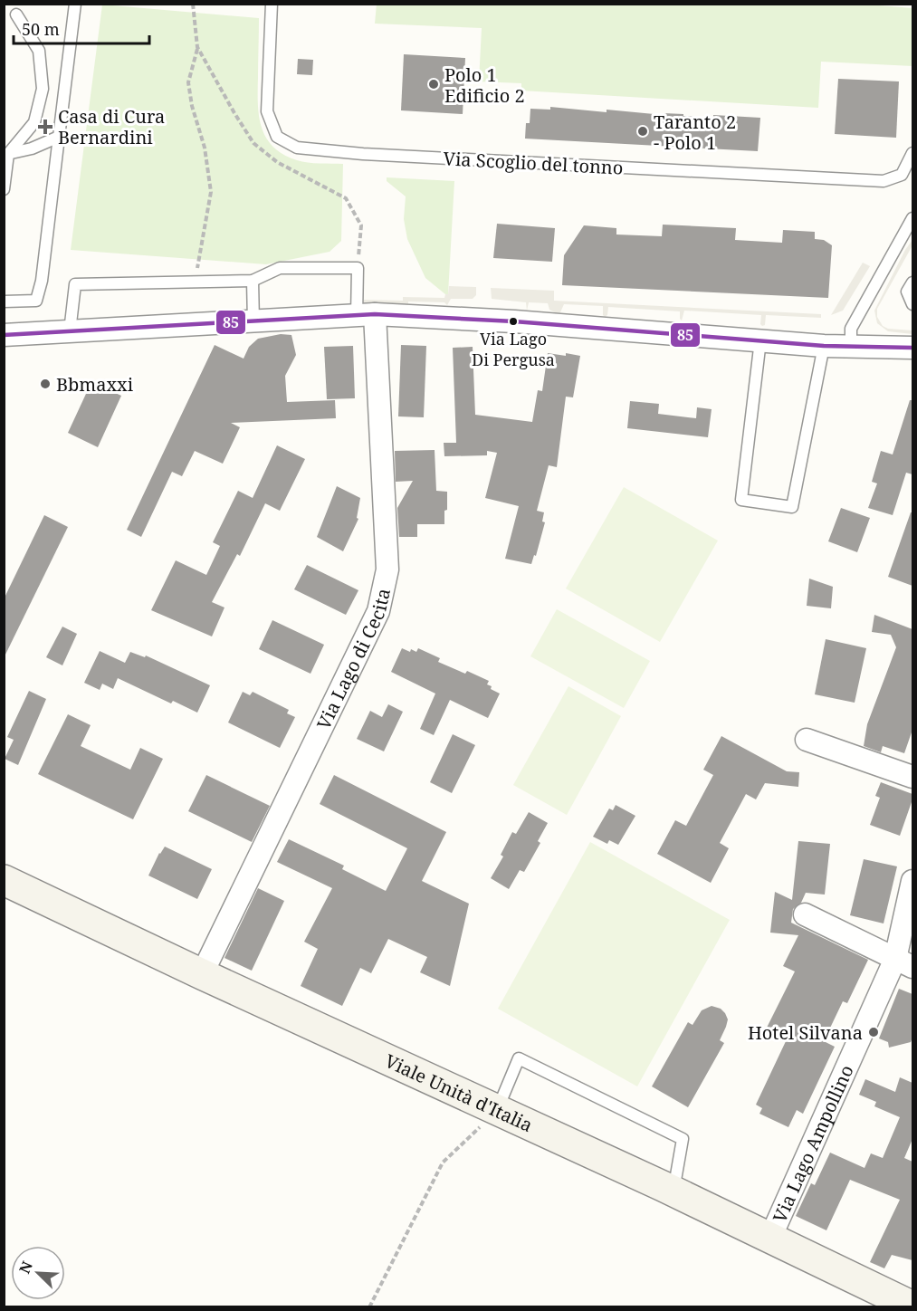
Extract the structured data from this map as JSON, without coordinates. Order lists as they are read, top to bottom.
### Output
{
  "streets": {
    "main road": ["Viale Unità d'Italia"],
    "street": ["Via Lago di Cecita", "Via Lago Ampollino"],
    "lane": ["Via Scoglio del tonno"]
  },
  "crossings": [
    ["Via Lago di Cecita", "Viale Unità d'Italia"],
    ["Viale Unità d'Italia", "Via Lago Ampollino"]
  ],
  "places": {
    "other": [
      "Polo 1 Edificio 2",
      "Taranto 2 - Polo 1",
      "Via Lago Di Pergusa",
      "Bbmaxxi",
      "Hotel Silvana"
    ],
    "health": ["Casa di Cura Bernardini"]
  },
  "lines": ["transit line 85"],
  "scale_bar": "50 m",
  "north": "top left"
}
